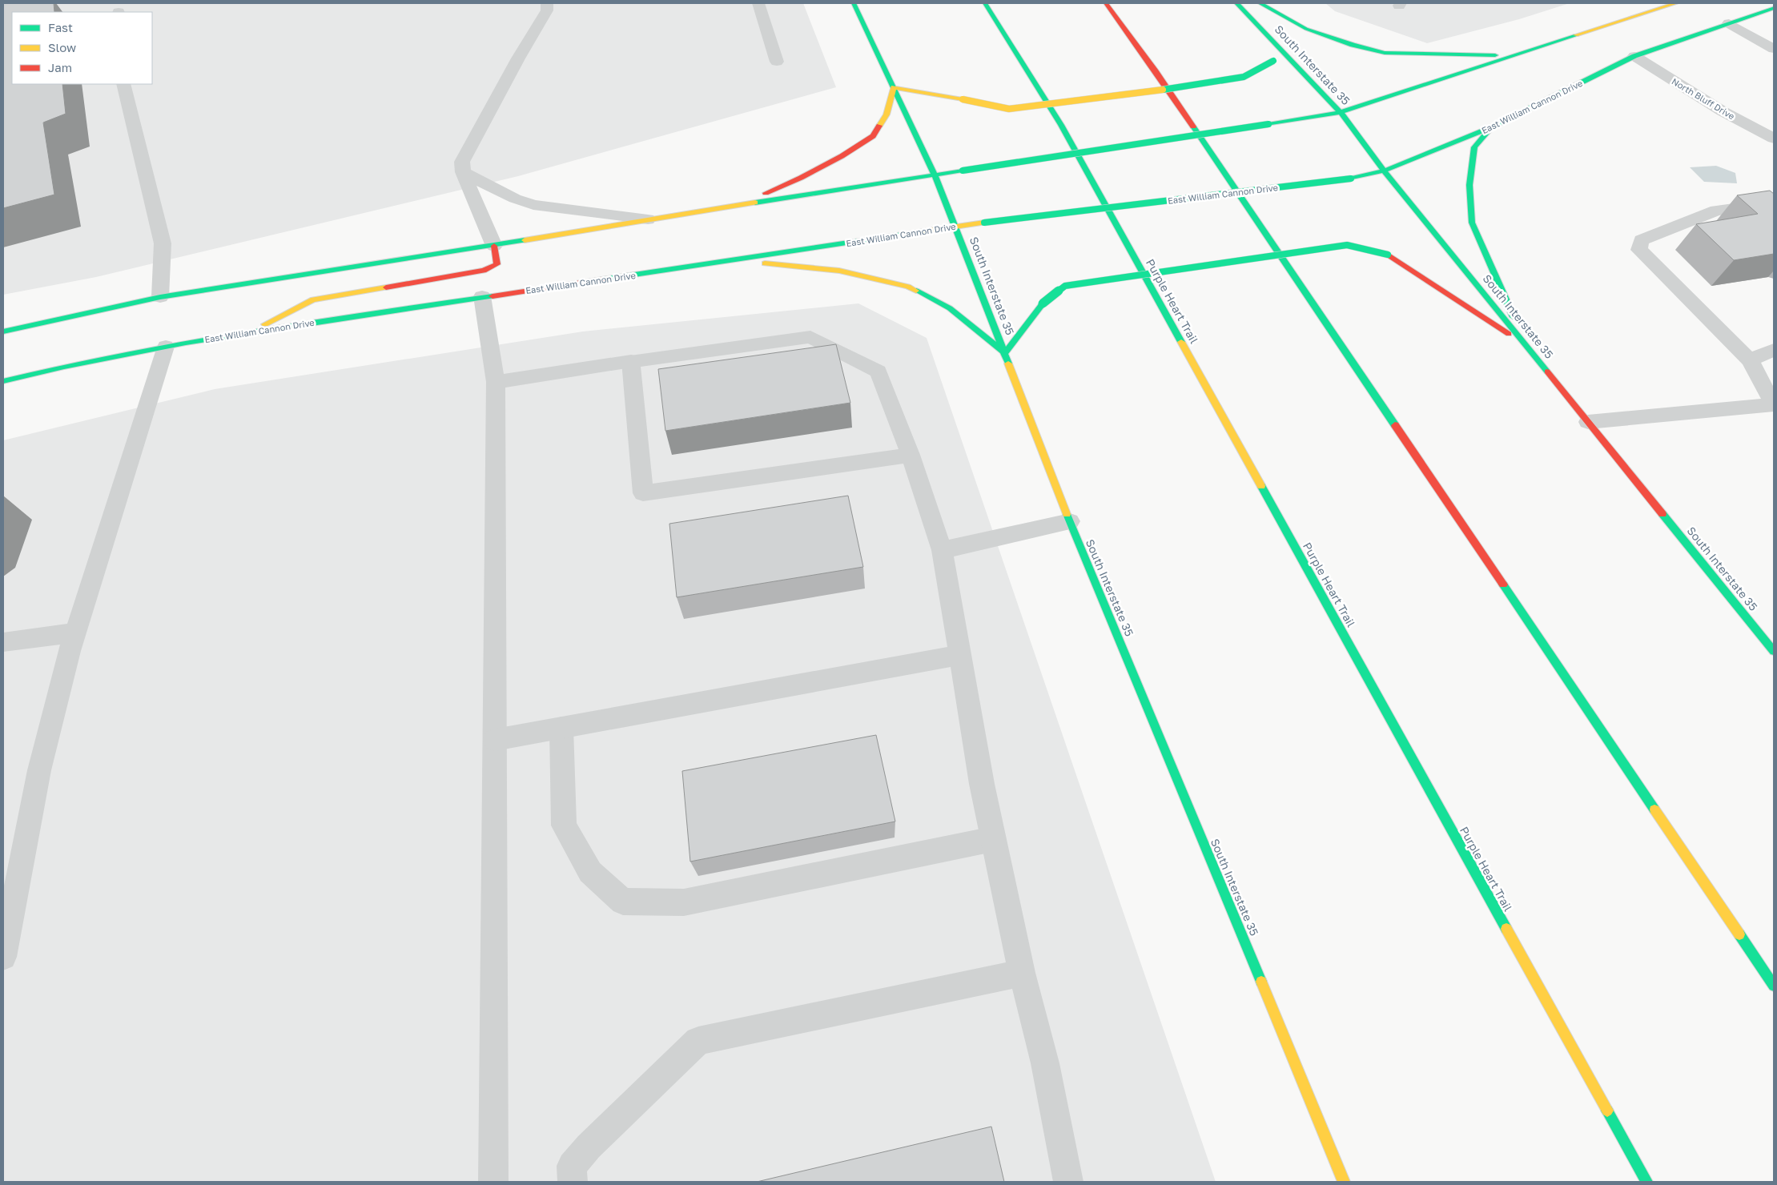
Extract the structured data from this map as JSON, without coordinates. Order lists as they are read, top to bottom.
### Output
{
  "streets": {
    "main road": ["South Interstate 35", "East William Cannon Drive", "Purple Heart Trail"],
    "street": ["North Bluff Drive"]
  },
  "crossings": [
    ["South Interstate 35", "East William Cannon Drive"],
    ["North Bluff Drive", "East William Cannon Drive"]
  ],
  "legend": ["Fast", "Slow", "Jam"]
}
